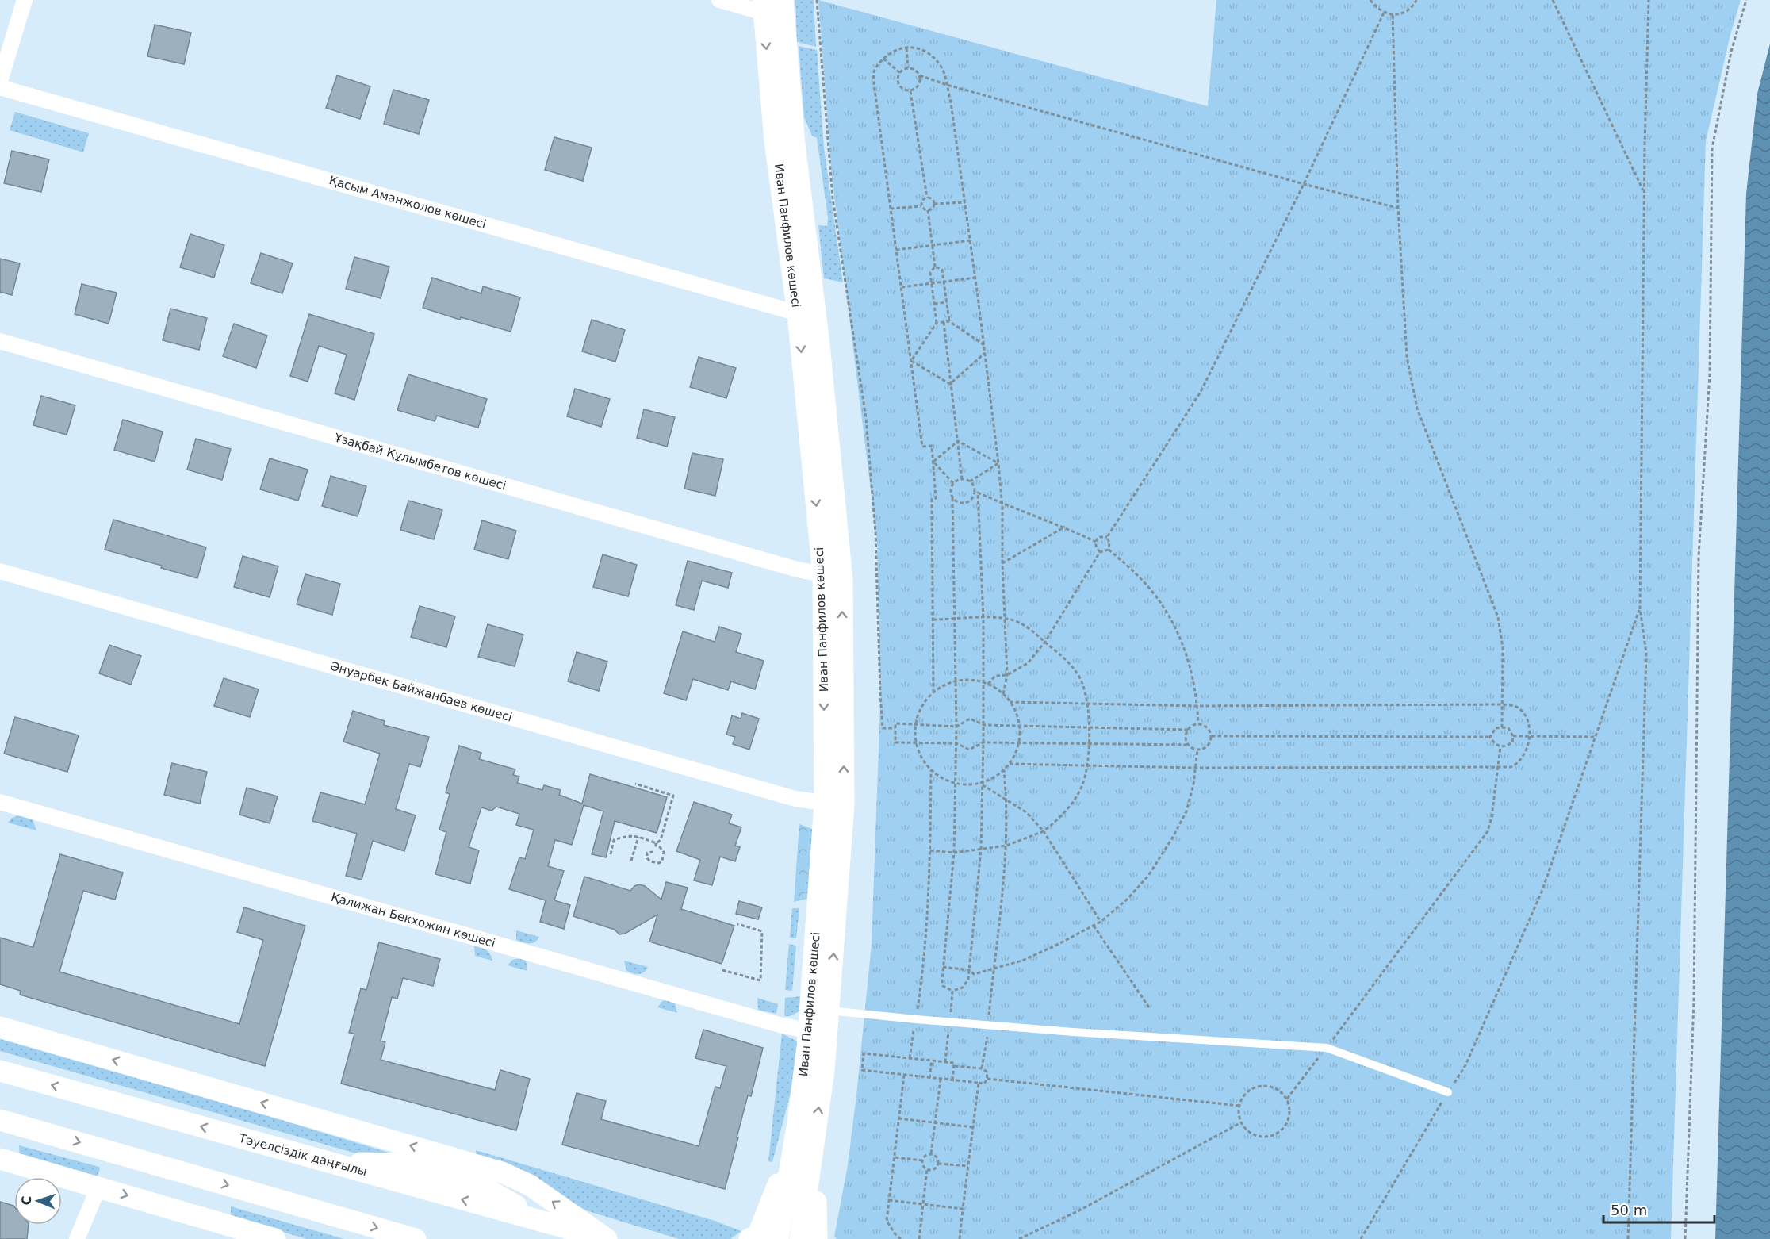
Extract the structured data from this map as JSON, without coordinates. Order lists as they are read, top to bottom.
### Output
{
  "streets": {
    "main road": ["Иван Панфилов көшесі", "Тәуелсіздік даңғылы"],
    "street": [
      "Қасым Аманжолов көшесі",
      "Ұзақбай Құлымбетов көшесі",
      "Әнуарбек Байжанбаев көшесі",
      "Қалижан Бекхожин көшесі"
    ]
  },
  "crossings": [
    ["Қасым Аманжолов көшесі", "Иван Панфилов көшесі"],
    ["Иван Панфилов көшесі", "Ұзақбай Құлымбетов көшесі"],
    ["Иван Панфилов көшесі", "Әнуарбек Байжанбаев көшесі"],
    ["Иван Панфилов көшесі", "Қалижан Бекхожин көшесі"]
  ],
  "scale_bar": "50 m",
  "north": "left"
}
